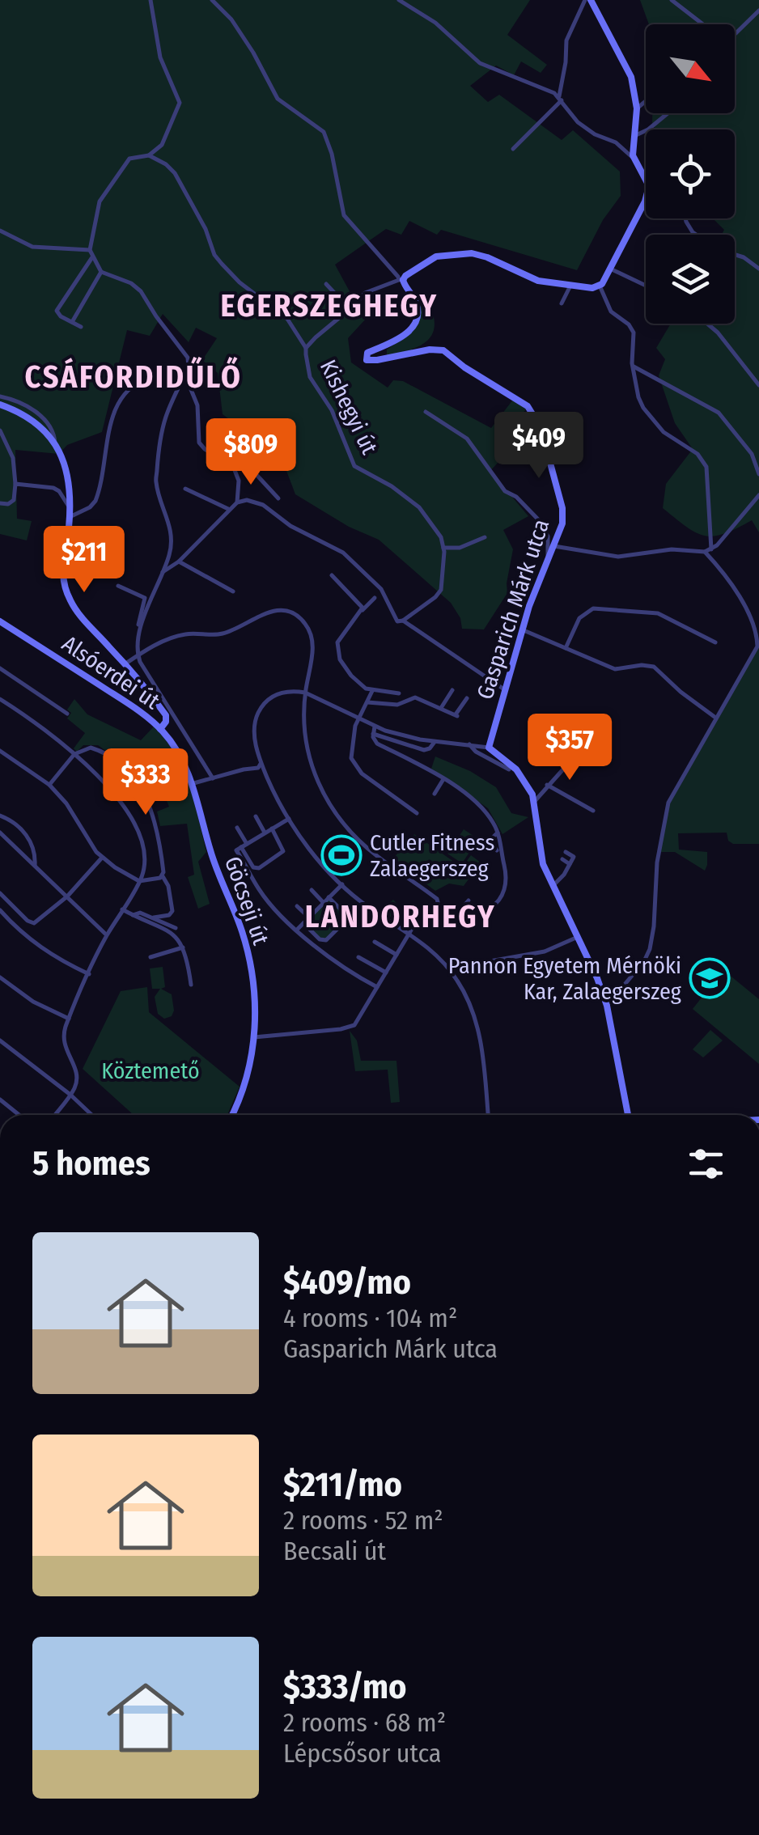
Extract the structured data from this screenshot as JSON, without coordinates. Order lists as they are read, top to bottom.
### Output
{
  "streets": {
    "street": [
      "Kishegyi út",
      "Gasparich Márk utca",
      "Alsóerdei út",
      "Göcseji út"
    ]
  },
  "crossings": [
    ["Kishegyi út", "Gasparich Márk utca"],
    ["Alsóerdei út", "Göcseji út"]
  ],
  "districts": ["EGERSZEGHEGY", "CSÁFORDIDŰLŐ", "LANDORHEGY"],
  "parks": ["Köztemető"],
  "places": {
    "sports": ["Cutler Fitness Zalaegerszeg"],
    "school or university": ["Pannon Egyetem Mérnöki Kar, Zalaegerszeg"]
  },
  "north": "bottom right",
  "page": {
    "price": [
      "$409",
      "$809",
      "$211",
      "$357",
      "$333"
    ],
    "heading": "5 homes",
    "list": [
      {
        "name": "$409/mo",
        "note": "4 rooms · 104 m² · Gasparich Márk utca"
      },
      {
        "name": "$211/mo",
        "note": "2 rooms · 52 m² · Becsali út"
      },
      {
        "name": "$333/mo",
        "note": "2 rooms · 68 m² · Lépcsősor utca"
      }
    ]
  }
}
